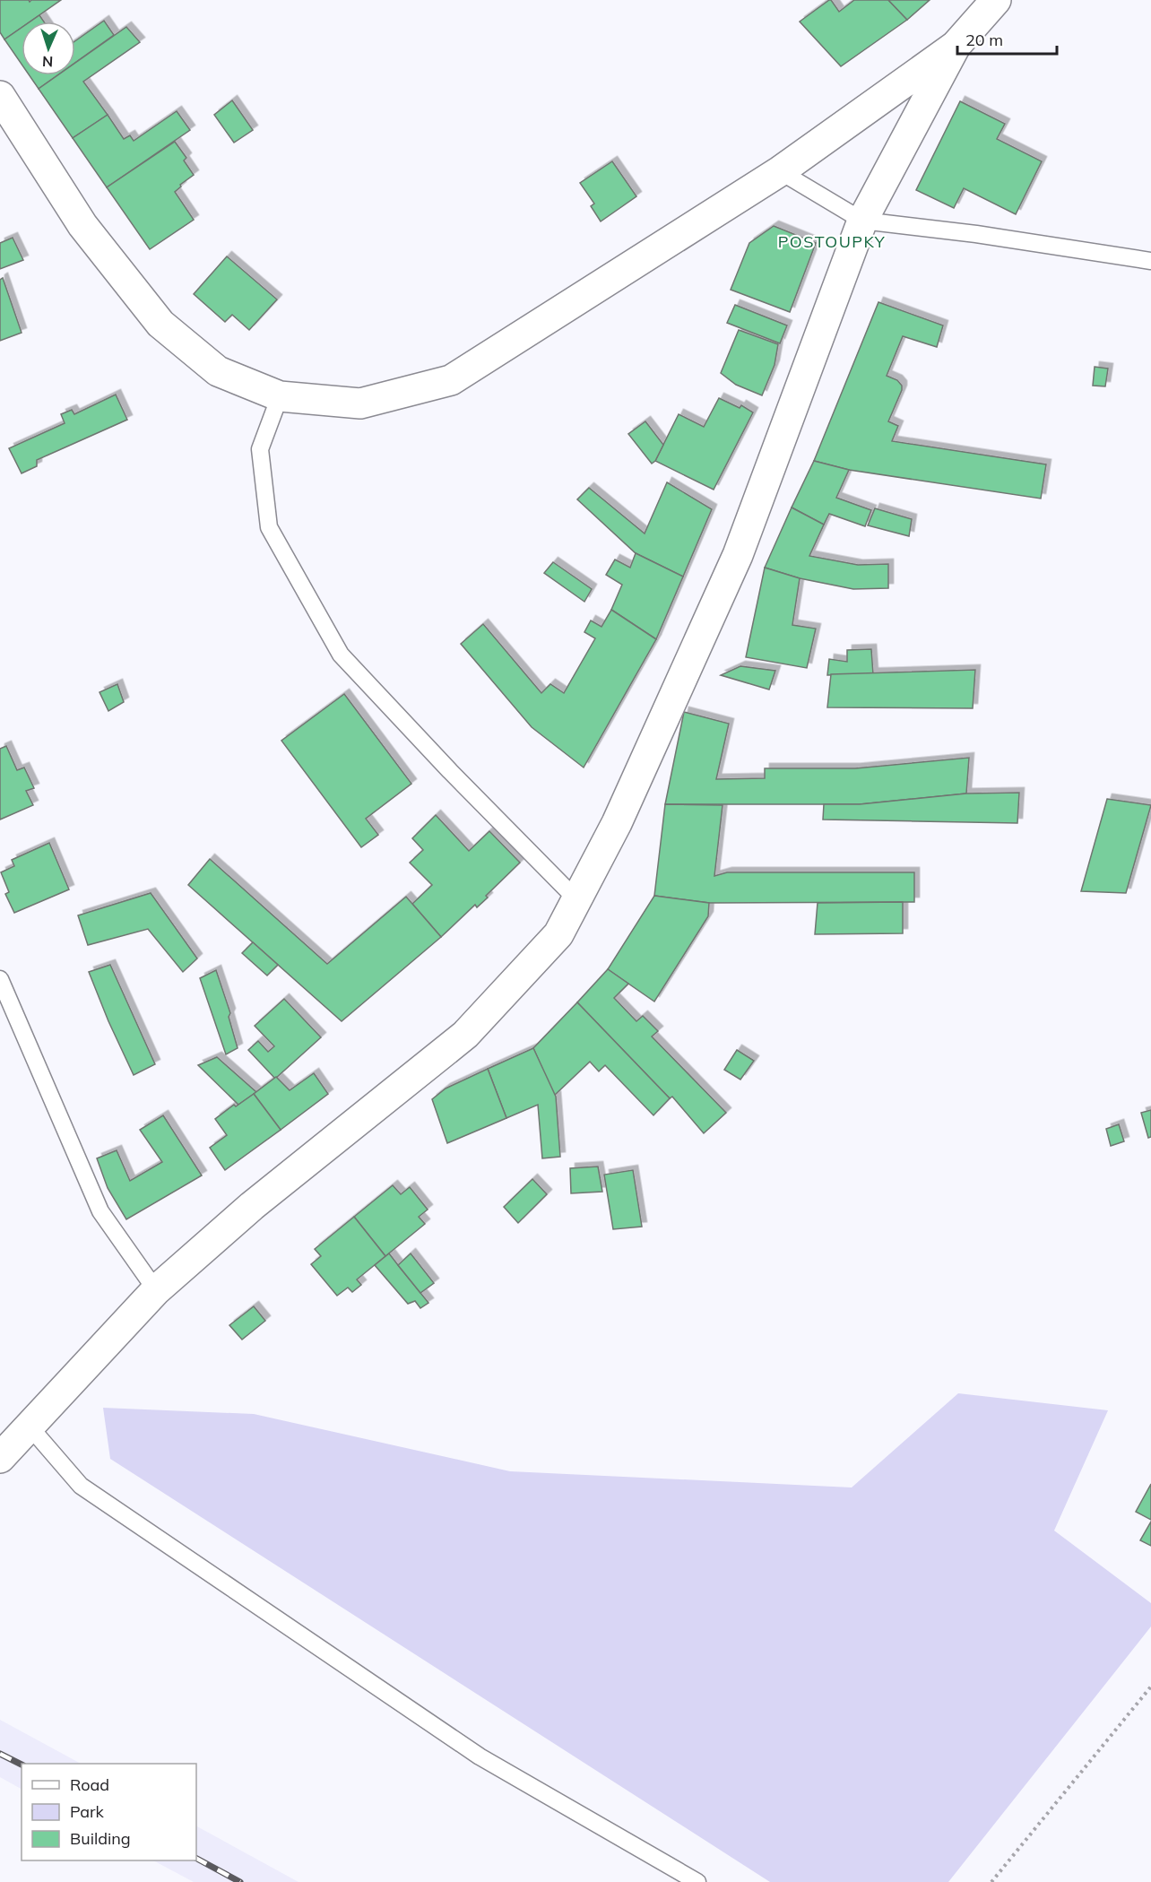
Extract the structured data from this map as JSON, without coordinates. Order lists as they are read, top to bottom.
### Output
{
  "districts": ["POSTOUPKY"],
  "legend": ["Road", "Park", "Building"],
  "scale_bar": "20 m",
  "north": "bottom"
}
